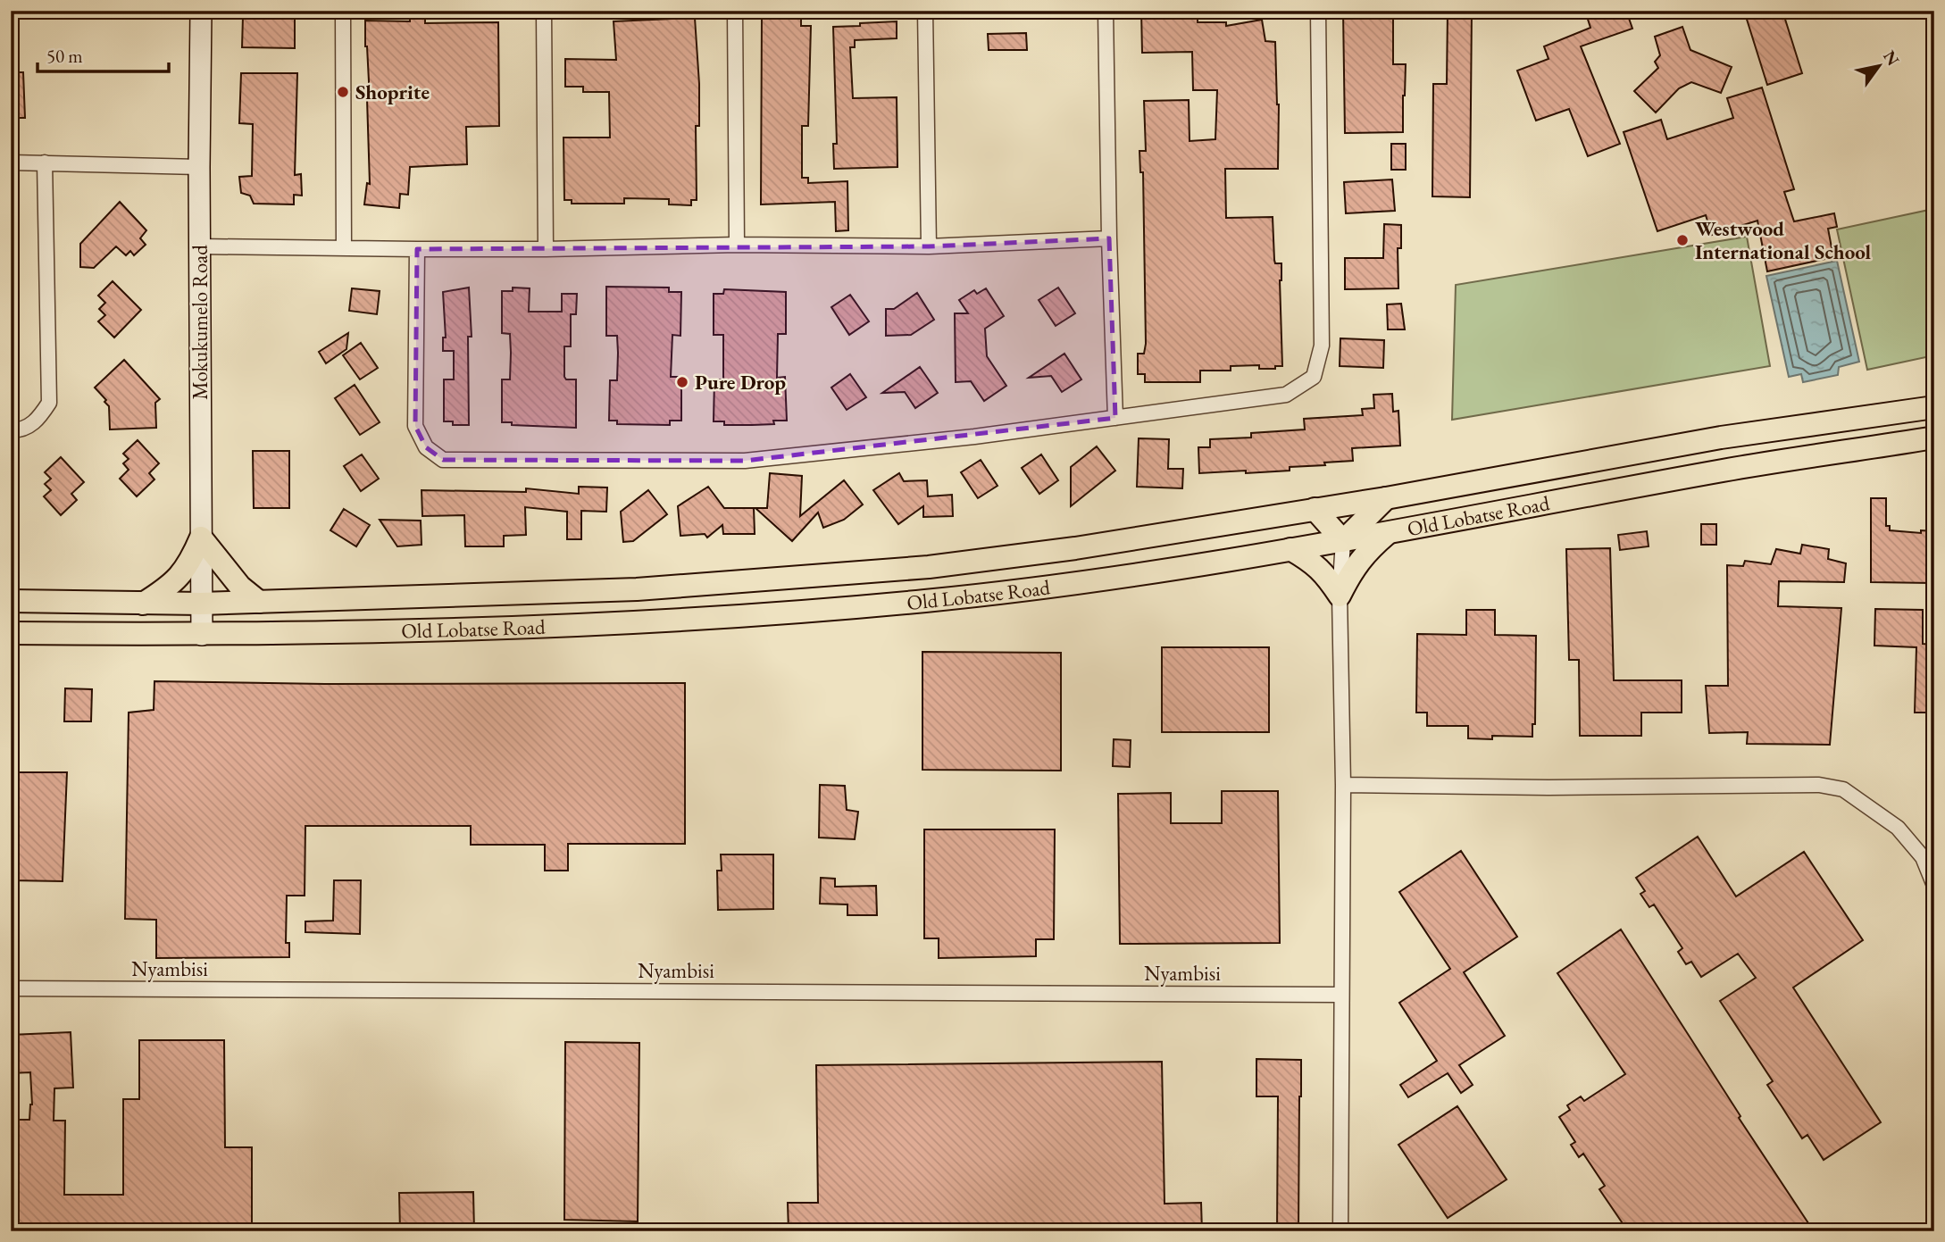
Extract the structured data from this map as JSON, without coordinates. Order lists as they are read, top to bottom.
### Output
{
  "streets": {
    "main road": ["Old Lobatse Road"],
    "street": ["Mokukumelo Road", "Nyambisi"]
  },
  "crossings": [
    ["Mokukumelo Road", "Old Lobatse Road"]
  ],
  "places": ["Shoprite", "Westwood International School", "Pure Drop"],
  "scale_bar": "50 m",
  "north": "top right"
}
